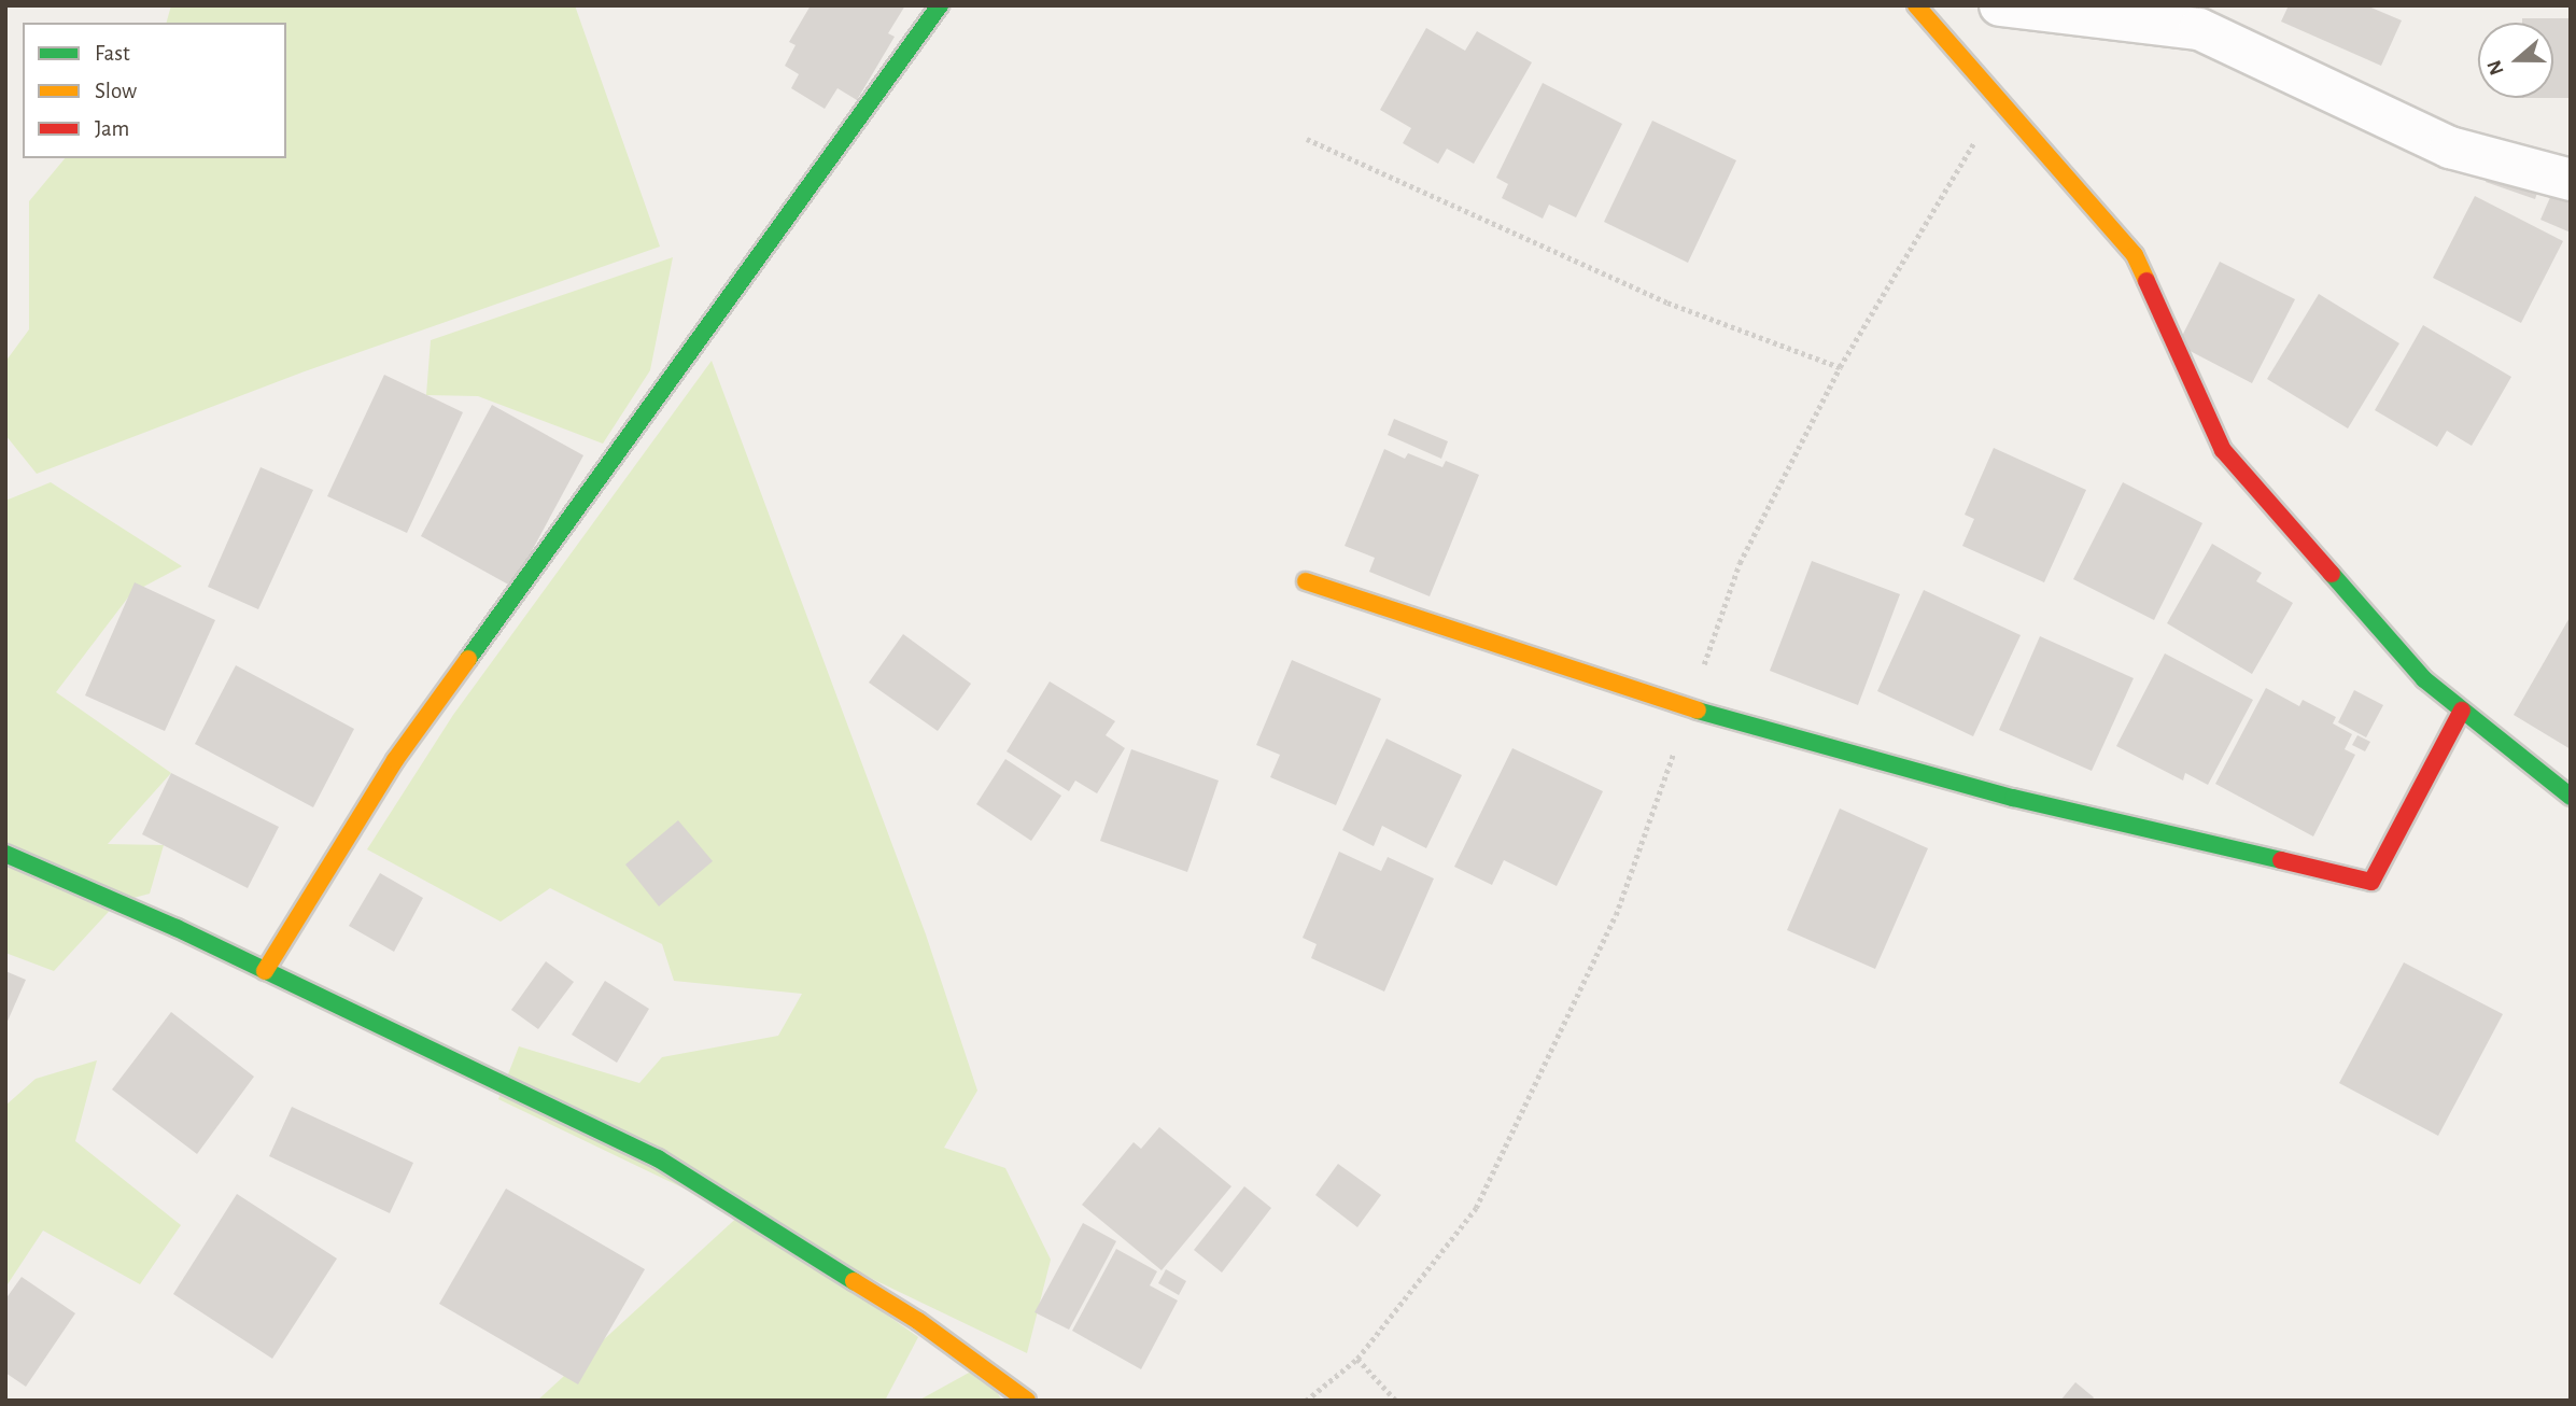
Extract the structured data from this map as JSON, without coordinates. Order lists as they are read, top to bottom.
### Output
{
  "legend": ["Fast", "Slow", "Jam"],
  "north": "left"
}
